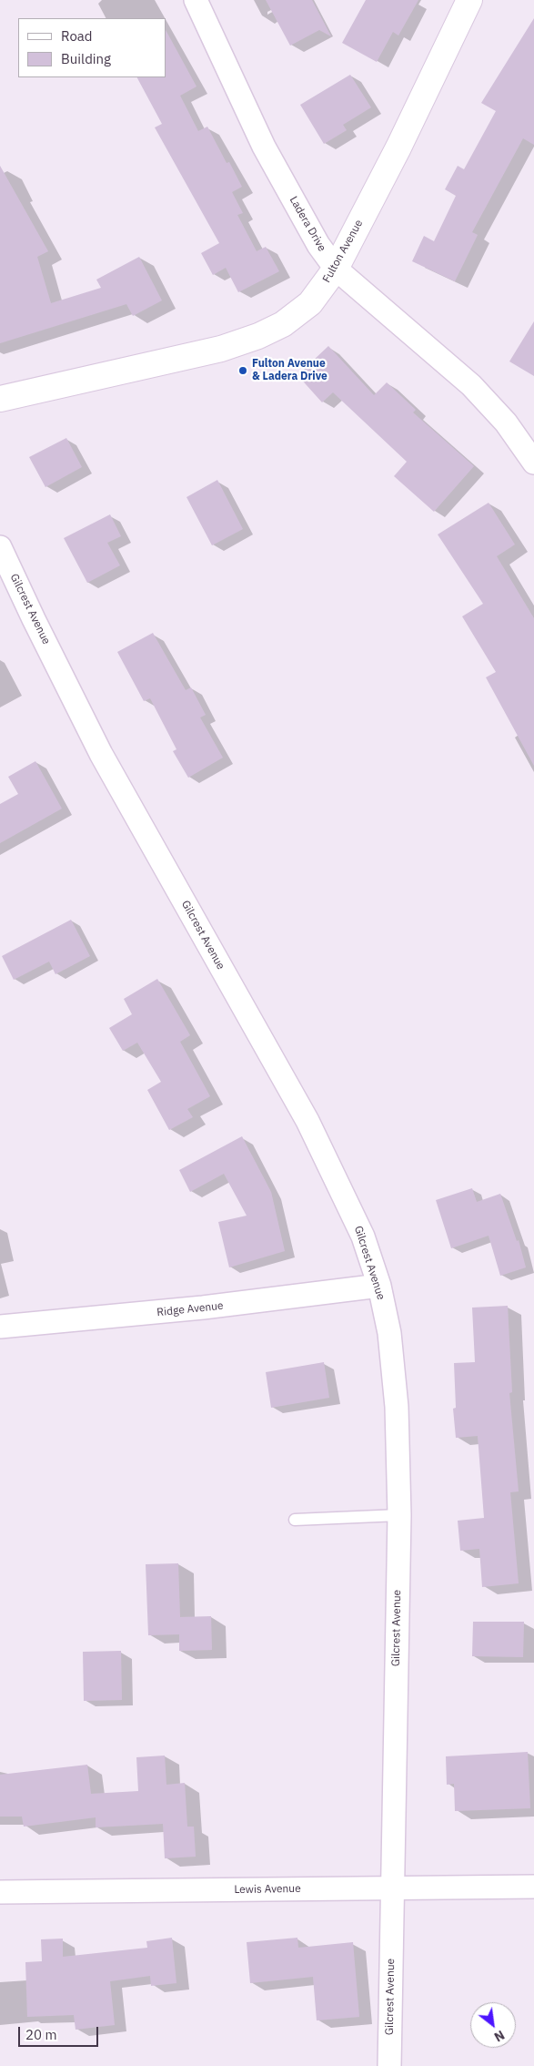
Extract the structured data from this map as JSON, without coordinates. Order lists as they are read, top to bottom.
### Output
{
  "streets": {
    "street": [
      "Ladera Drive",
      "Fulton Avenue",
      "Gilcrest Avenue",
      "Ridge Avenue",
      "Lewis Avenue"
    ]
  },
  "crossings": [
    ["Ladera Drive", "Fulton Avenue"],
    ["Gilcrest Avenue", "Ridge Avenue"],
    ["Gilcrest Avenue", "Lewis Avenue"]
  ],
  "places": ["Fulton Avenue & Ladera Drive"],
  "legend": ["Road", "Building"],
  "scale_bar": "20 m",
  "north": "bottom right"
}
